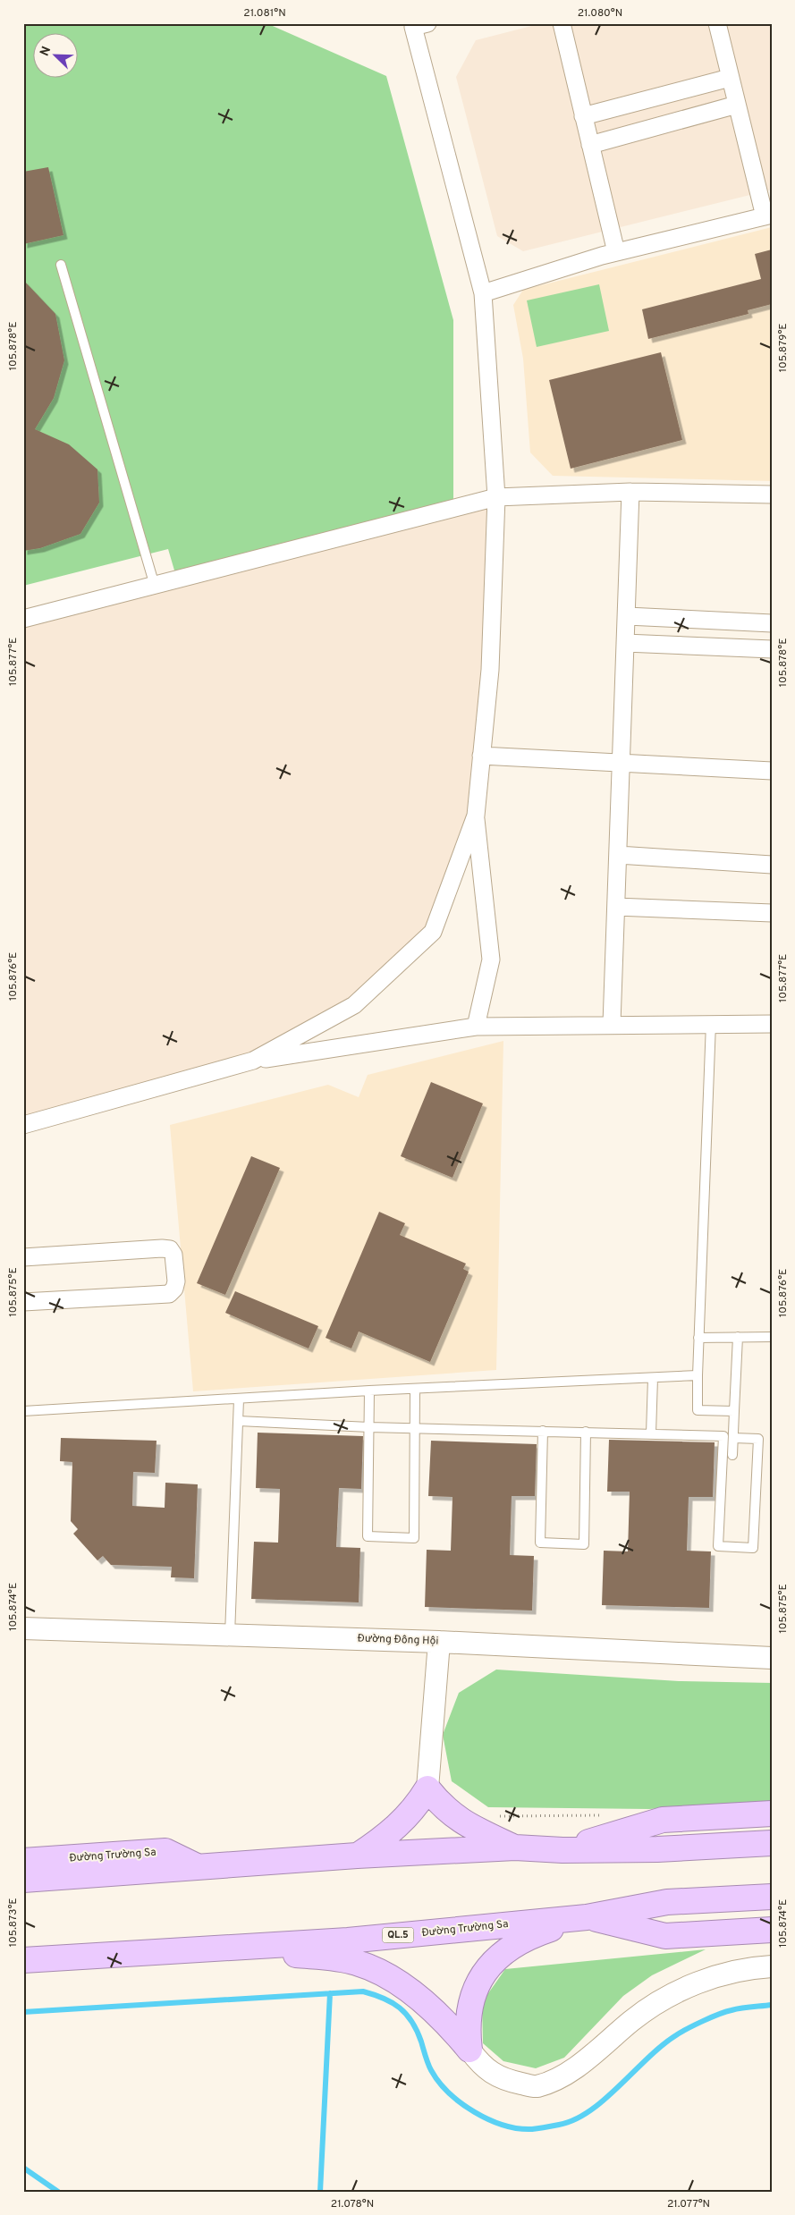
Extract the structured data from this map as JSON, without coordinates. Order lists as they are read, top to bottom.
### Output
{
  "streets": {
    "highway": ["Đường Trường Sa", "QL.5"],
    "street": ["Đường Đông Hội"]
  },
  "north": "top left",
  "coordinates": [
    "21.081°N",
    "21.080°N",
    "105.878°E",
    "105.879°E",
    "105.877°E",
    "105.876°E",
    "105.875°E",
    "105.874°E",
    "105.873°E",
    "21.078°N",
    "21.077°N"
  ]
}
